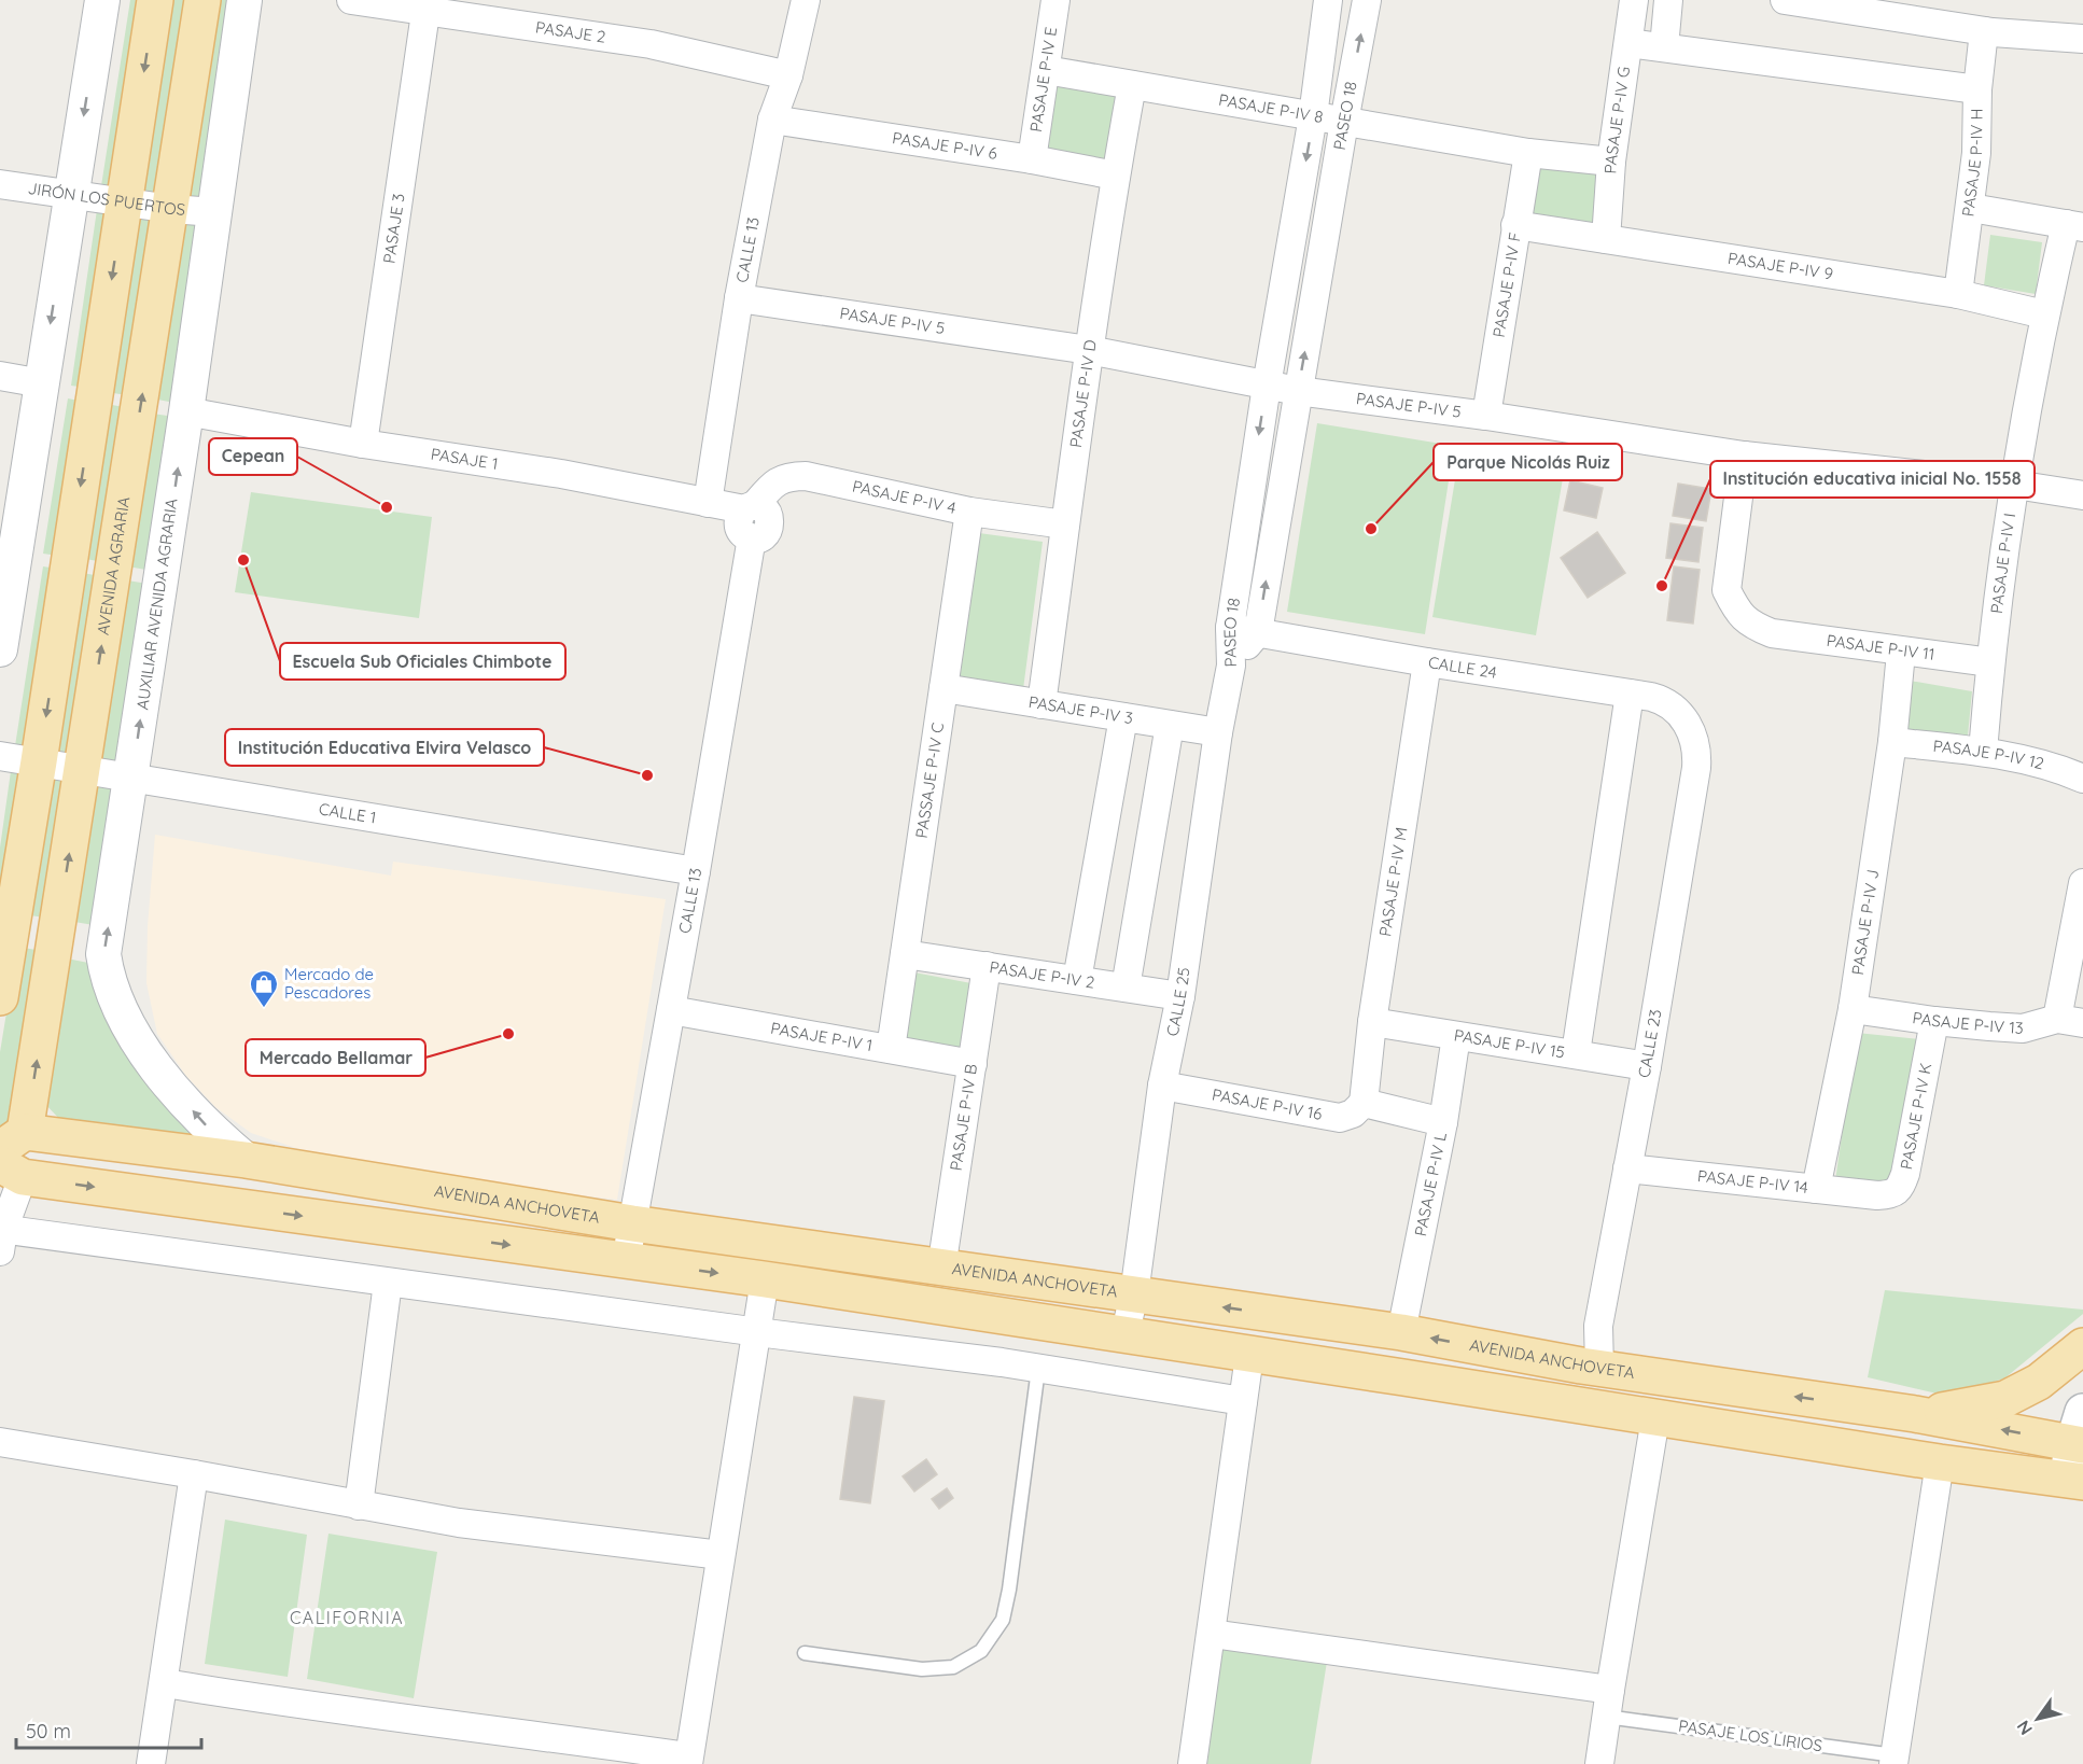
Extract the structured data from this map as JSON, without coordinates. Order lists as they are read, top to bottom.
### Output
{
  "streets": {
    "main road": ["AVENIDA AGRARIA", "AVENIDA ANCHOVETA"],
    "street": [
      "PASAJE 2",
      "PASAJE P-IV E",
      "PASAJE P-IV 8",
      "PASEO 18",
      "PASAJE P-IV G",
      "PASAJE P-IV 6",
      "PASAJE P-IV H",
      "JIRÓN LOS PUERTOS",
      "PASAJE 3",
      "CALLE 13",
      "PASAJE P-IV 9",
      "PASAJE P-IV F",
      "PASAJE P-IV 5",
      "PASAJE P-IV D",
      "PASAJE 1",
      "PASAJE P-IV 4",
      "PASAJE P-IV I",
      "AUXILIAR AVENIDA AGRARIA",
      "PASAJE P-IV 11",
      "CALLE 24",
      "PASAJE P-IV 3",
      "PASAJE P-IV 12",
      "PASSAJE P-IV C",
      "CALLE 1",
      "PASAJE P-IV M",
      "PASAJE P-IV J",
      "PASAJE P-IV 2",
      "CALLE 25",
      "PASAJE P-IV 13",
      "PASAJE P-IV 1",
      "PASAJE P-IV 15",
      "CALLE 23",
      "PASAJE P-IV 16",
      "PASAJE P-IV K",
      "PASAJE P-IV B",
      "PASAJE P-IV 14",
      "PASAJE P-IV L"
    ],
    "lane": ["PASAJE LOS LIRIOS"]
  },
  "crossings": [
    ["PASAJE 2", "PASAJE 3"],
    ["PASAJE 2", "CALLE 13"],
    ["PASAJE P-IV E", "PASAJE P-IV 8"],
    ["PASAJE P-IV E", "PASAJE P-IV 6"],
    ["PASAJE P-IV 8", "PASEO 18"],
    ["PASAJE P-IV 8", "PASAJE P-IV G"],
    ["PASAJE P-IV 8", "PASAJE P-IV F"],
    ["PASAJE P-IV 8", "PASAJE P-IV D"],
    ["PASEO 18", "PASAJE P-IV 5"],
    ["PASEO 18", "CALLE 24"],
    ["PASEO 18", "CALLE 25"],
    ["PASAJE P-IV G", "PASAJE P-IV 9"],
    ["PASAJE P-IV 6", "CALLE 13"],
    ["PASAJE P-IV 6", "PASAJE P-IV D"],
    ["PASAJE P-IV H", "PASAJE P-IV 9"],
    ["JIRÓN LOS PUERTOS", "AVENIDA AGRARIA"],
    ["JIRÓN LOS PUERTOS", "AUXILIAR AVENIDA AGRARIA"],
    ["PASAJE 3", "PASAJE 1"],
    ["CALLE 13", "PASAJE P-IV 5"],
    ["CALLE 13", "PASAJE 1"],
    ["CALLE 13", "PASAJE P-IV 4"],
    ["CALLE 13", "CALLE 1"],
    ["CALLE 13", "PASAJE P-IV 1"],
    ["CALLE 13", "AVENIDA ANCHOVETA"],
    ["PASAJE P-IV 9", "PASAJE P-IV F"],
    ["PASAJE P-IV 9", "PASAJE P-IV I"],
    ["PASAJE P-IV F", "PASAJE P-IV 5"],
    ["PASAJE P-IV 5", "PASAJE P-IV D"],
    ["PASAJE P-IV 5", "PASAJE P-IV I"],
    ["PASAJE P-IV 5", "PASAJE P-IV 11"],
    ["PASAJE P-IV D", "PASAJE P-IV 4"],
    ["PASAJE P-IV D", "PASAJE P-IV 3"],
    ["PASAJE 1", "PASAJE P-IV 4"],
    ["PASAJE 1", "AUXILIAR AVENIDA AGRARIA"],
    ["PASAJE P-IV 4", "PASSAJE P-IV C"],
    ["PASAJE P-IV I", "PASAJE P-IV 11"],
    ["PASAJE P-IV I", "PASAJE P-IV 12"],
    ["AVENIDA AGRARIA", "CALLE 1"],
    ["AVENIDA AGRARIA", "AVENIDA ANCHOVETA"],
    ["AUXILIAR AVENIDA AGRARIA", "CALLE 1"],
    ["AUXILIAR AVENIDA AGRARIA", "AVENIDA ANCHOVETA"],
    ["PASAJE P-IV 11", "PASAJE P-IV J"],
    ["CALLE 24", "PASAJE P-IV M"],
    ["CALLE 24", "CALLE 23"],
    ["PASAJE P-IV 3", "PASSAJE P-IV C"],
    ["PASAJE P-IV 3", "CALLE 25"],
    ["PASAJE P-IV 12", "PASAJE P-IV J"],
    ["PASSAJE P-IV C", "PASAJE P-IV 2"],
    ["PASSAJE P-IV C", "PASAJE P-IV 1"],
    ["PASAJE P-IV M", "PASAJE P-IV 15"],
    ["PASAJE P-IV M", "PASAJE P-IV 16"],
    ["PASAJE P-IV J", "PASAJE P-IV 13"],
    ["PASAJE P-IV J", "PASAJE P-IV 14"],
    ["PASAJE P-IV 2", "CALLE 25"],
    ["PASAJE P-IV 2", "PASAJE P-IV B"],
    ["CALLE 25", "PASAJE P-IV 16"],
    ["CALLE 25", "AVENIDA ANCHOVETA"],
    ["PASAJE P-IV 13", "PASAJE P-IV K"],
    ["PASAJE P-IV 1", "PASAJE P-IV B"],
    ["PASAJE P-IV 15", "CALLE 23"],
    ["PASAJE P-IV 15", "PASAJE P-IV L"],
    ["CALLE 23", "PASAJE P-IV 14"],
    ["CALLE 23", "AVENIDA ANCHOVETA"],
    ["PASAJE P-IV K", "PASAJE P-IV 14"],
    ["PASAJE P-IV B", "AVENIDA ANCHOVETA"],
    ["PASAJE P-IV L", "AVENIDA ANCHOVETA"]
  ],
  "districts": ["CALIFORNIA"],
  "places": {
    "other": [
      "Cepean",
      "Parque Nicolás Ruiz",
      "Escuela Sub Oficiales Chimbote",
      "Institución educativa inicial No. 1558",
      "Institución Educativa Elvira Velasco",
      "Mercado Bellamar"
    ],
    "shop": ["Mercado de Pescadores"]
  },
  "scale_bar": "50 m",
  "north": "bottom left"
}
